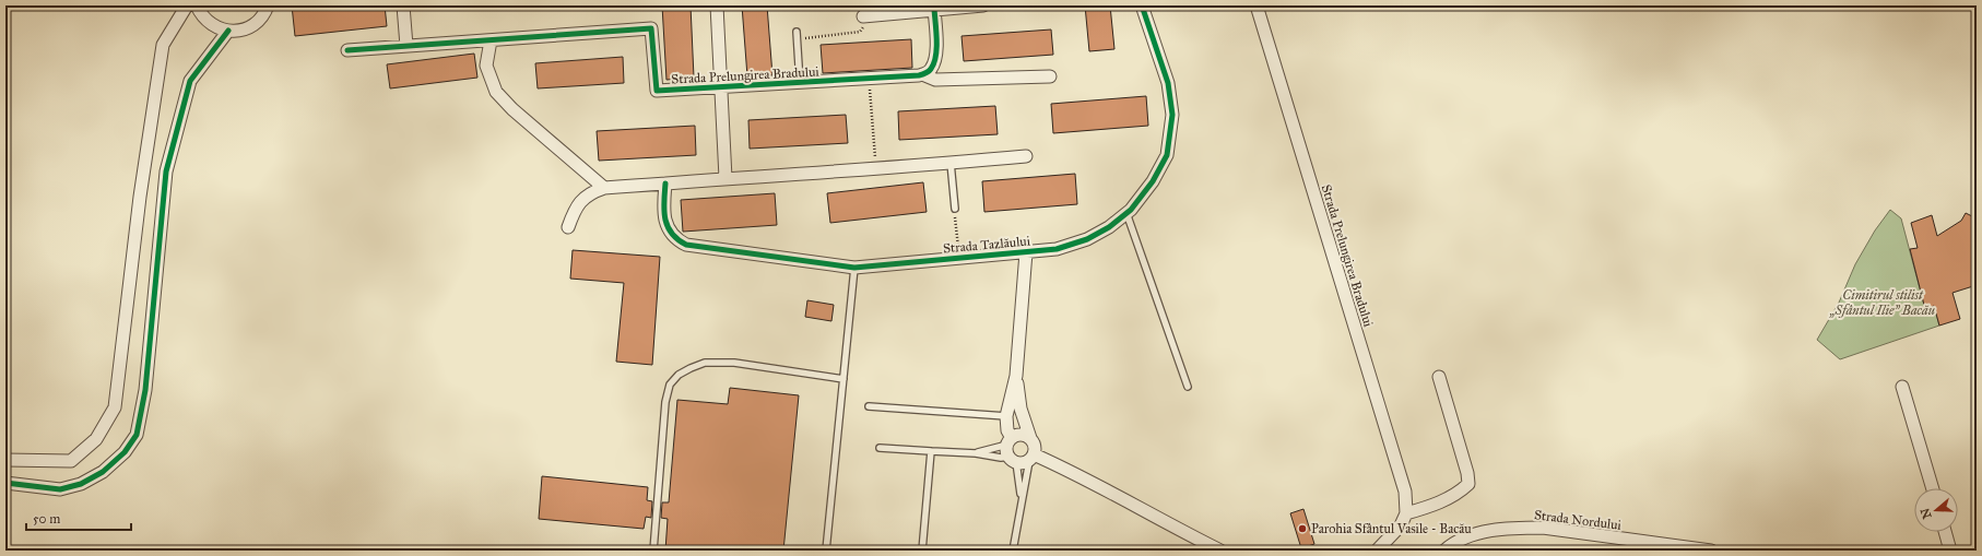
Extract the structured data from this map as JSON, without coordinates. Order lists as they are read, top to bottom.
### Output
{
  "streets": {
    "street": ["Strada Prelungirea Bradului", "Strada Tazlăului", "Strada Nordului"]
  },
  "parks": ["Cimitirul stilist „Sfântul Ilie” Bacău"],
  "places": ["Parohia Sfântul Vasile - Bacău"],
  "scale_bar": "50 m",
  "north": "left"
}
